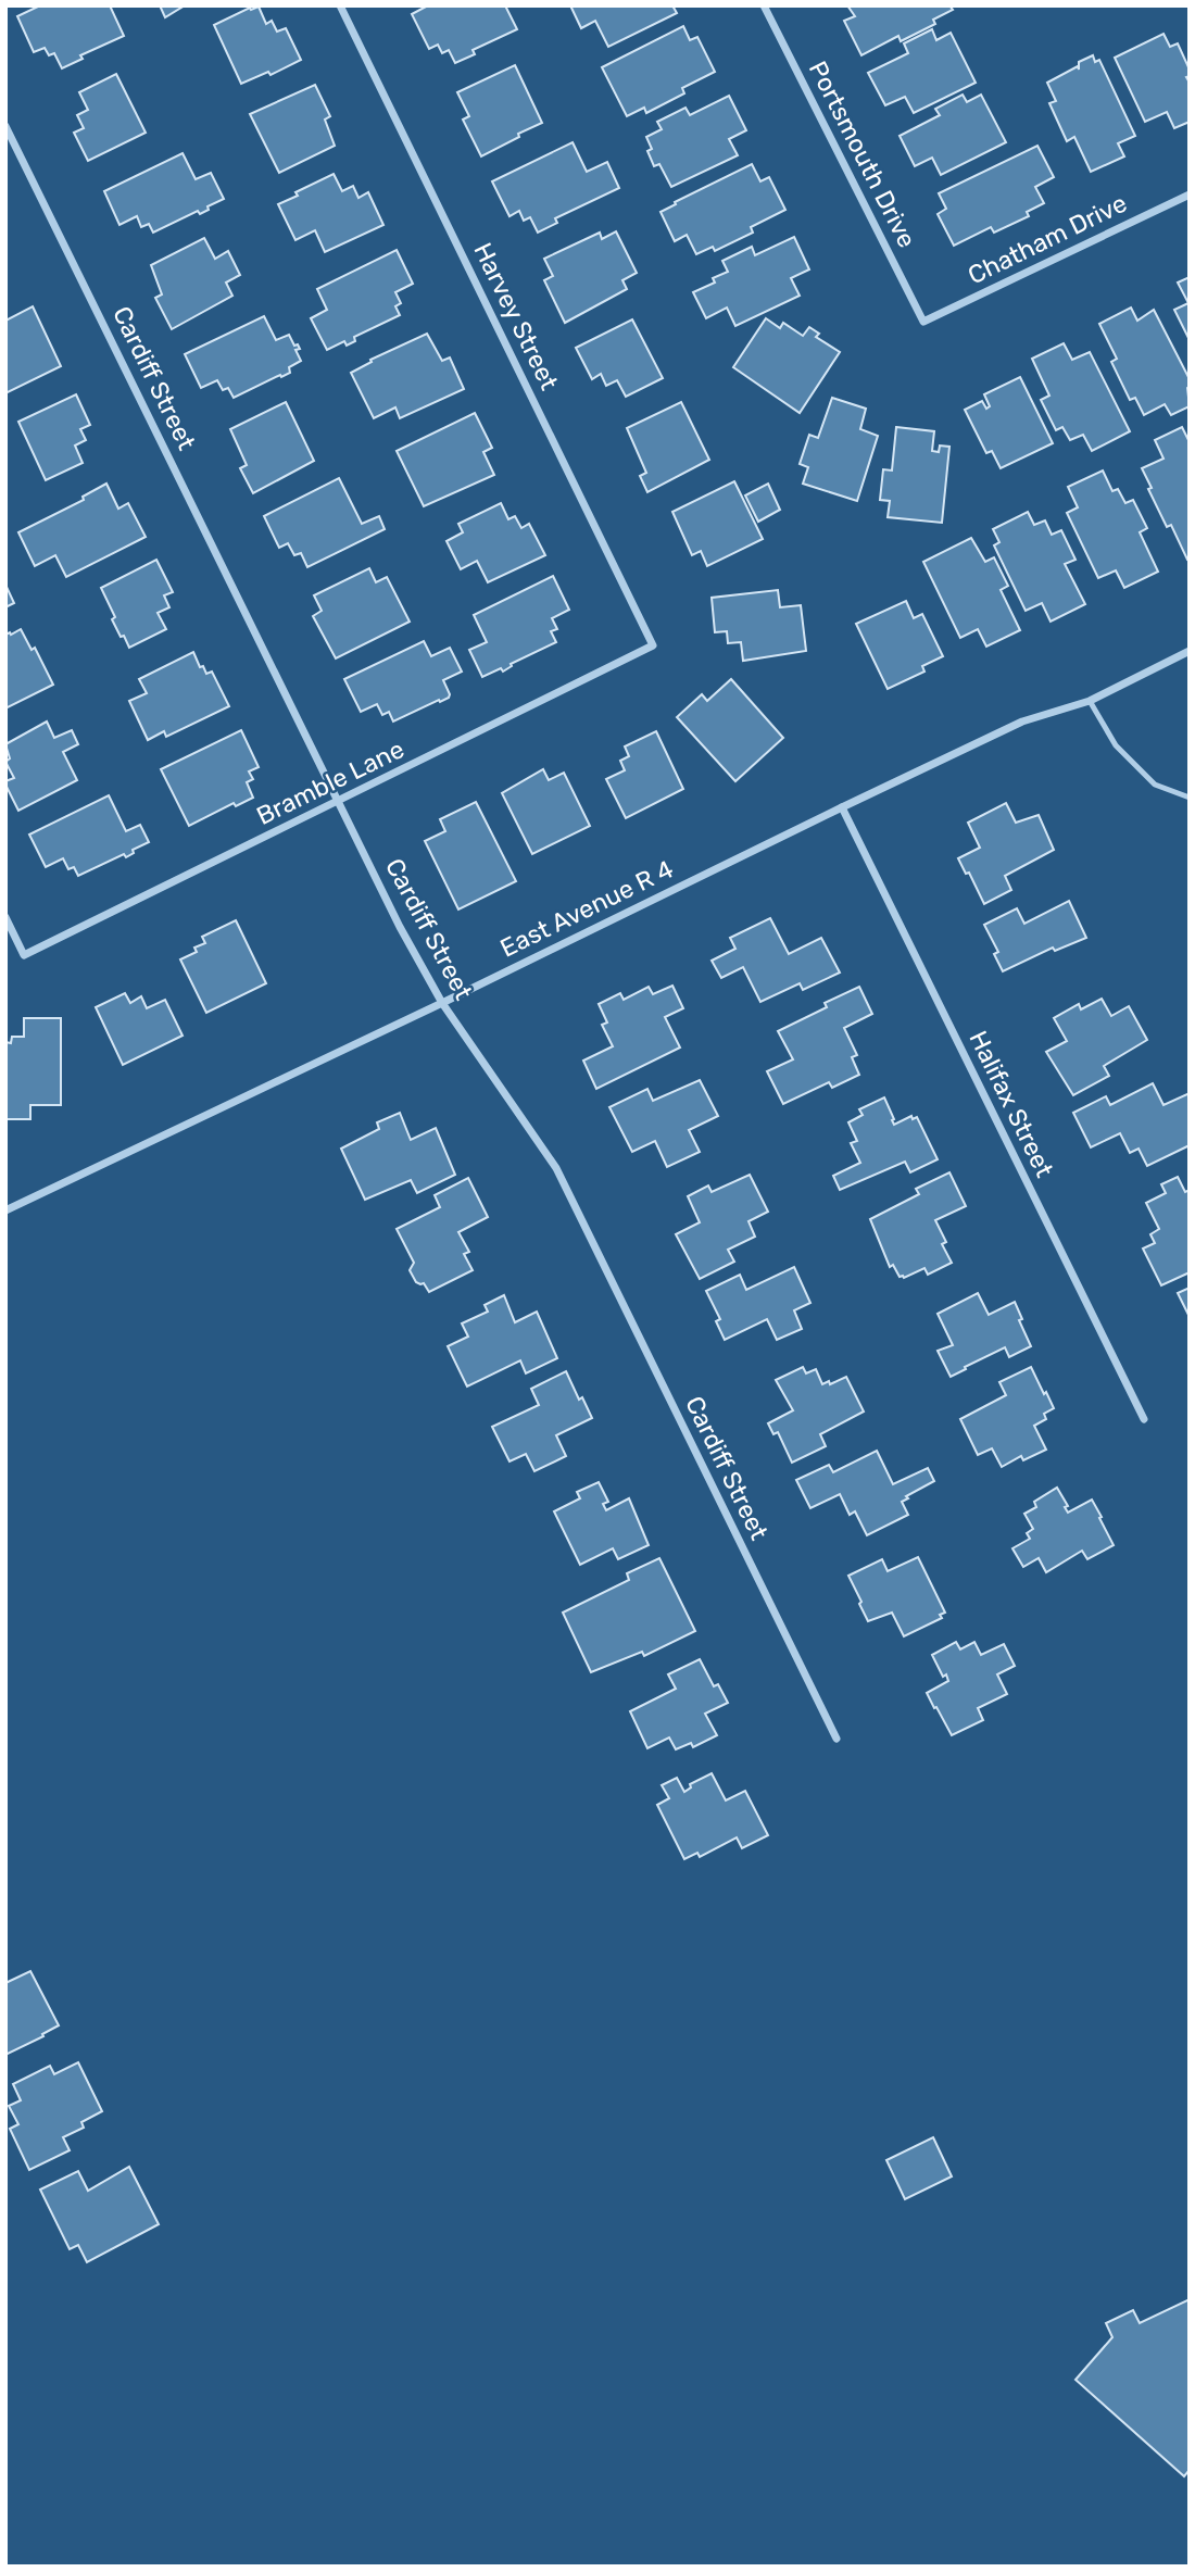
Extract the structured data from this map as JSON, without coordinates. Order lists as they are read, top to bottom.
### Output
{
  "streets": {
    "street": [
      "Portsmouth Drive",
      "Chatham Drive",
      "Harvey Street",
      "Cardiff Street",
      "Bramble Lane",
      "East Avenue R 4",
      "Halifax Street"
    ]
  },
  "crossings": [
    ["Portsmouth Drive", "Chatham Drive"],
    ["Harvey Street", "Bramble Lane"],
    ["Cardiff Street", "Bramble Lane"],
    ["Cardiff Street", "East Avenue R 4"],
    ["East Avenue R 4", "Halifax Street"]
  ]
}
